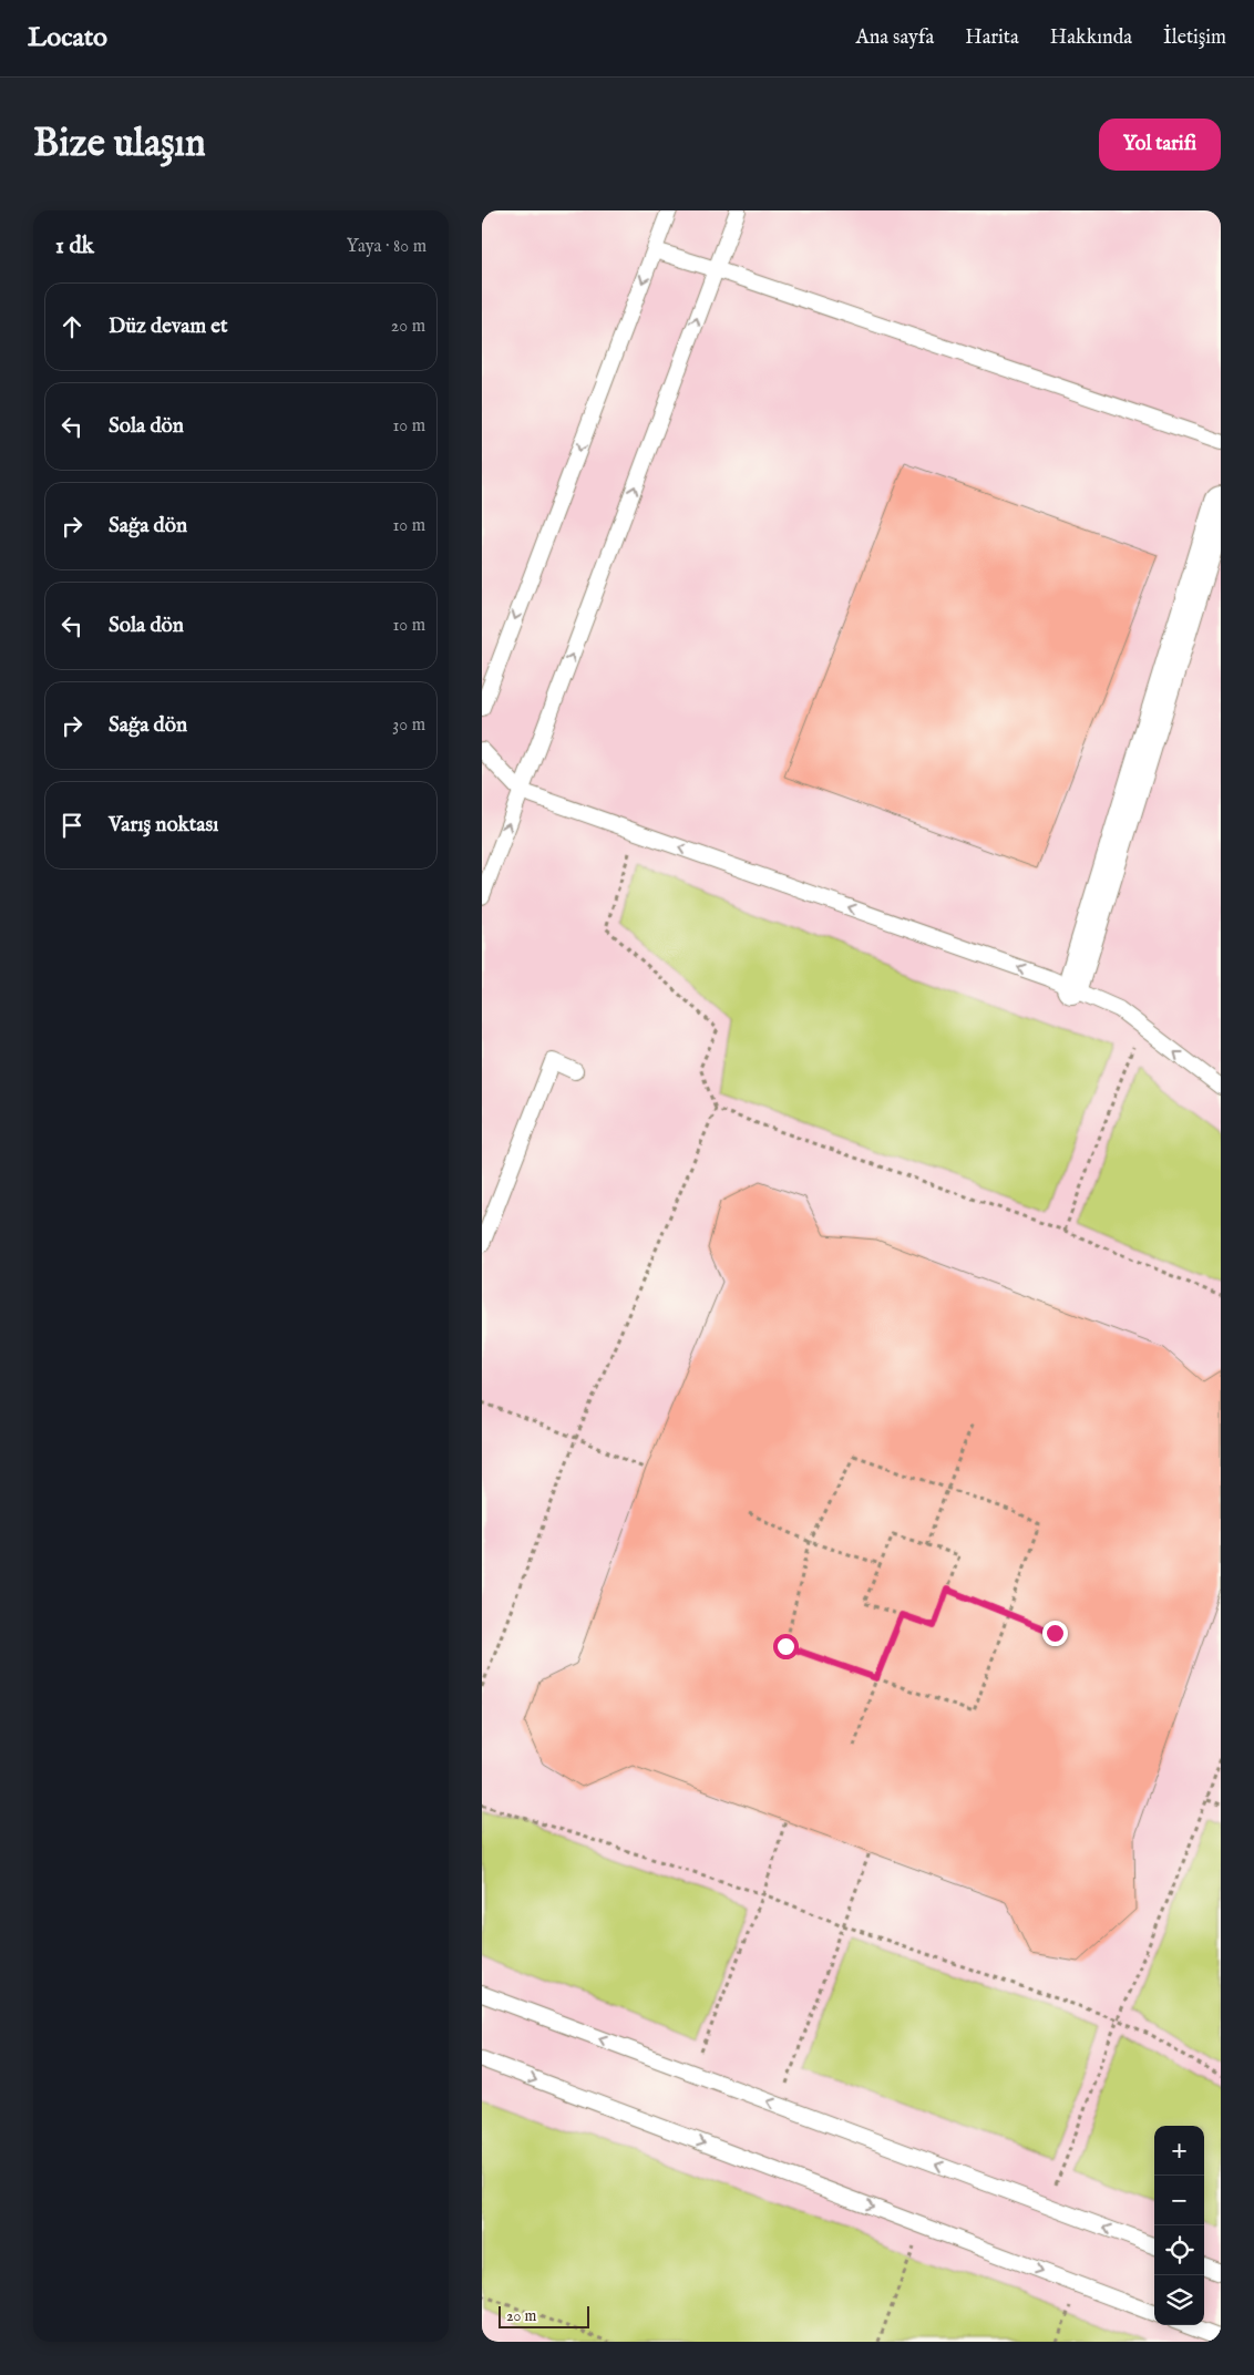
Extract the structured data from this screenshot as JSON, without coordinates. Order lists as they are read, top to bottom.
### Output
{
  "scale_bar": "20 m",
  "page": {
    "header": "Locato",
    "nav": [
      "Ana sayfa",
      "Harita",
      "Hakkında",
      "İletişim"
    ],
    "buttons": "Yol tarifi",
    "title": "Bize ulaşın",
    "heading": ["1 dk", "Yaya · 80 m"],
    "list": [
      ["Düz devam et", "20 m"],
      ["Sola dön", "10 m"],
      ["Sağa dön", "10 m"],
      ["Sola dön", "10 m"],
      ["Sağa dön", "30 m"],
      "Varış noktası"
    ],
    "map_buttons": ["+", "−"],
    "scale": "20 m"
  }
}
